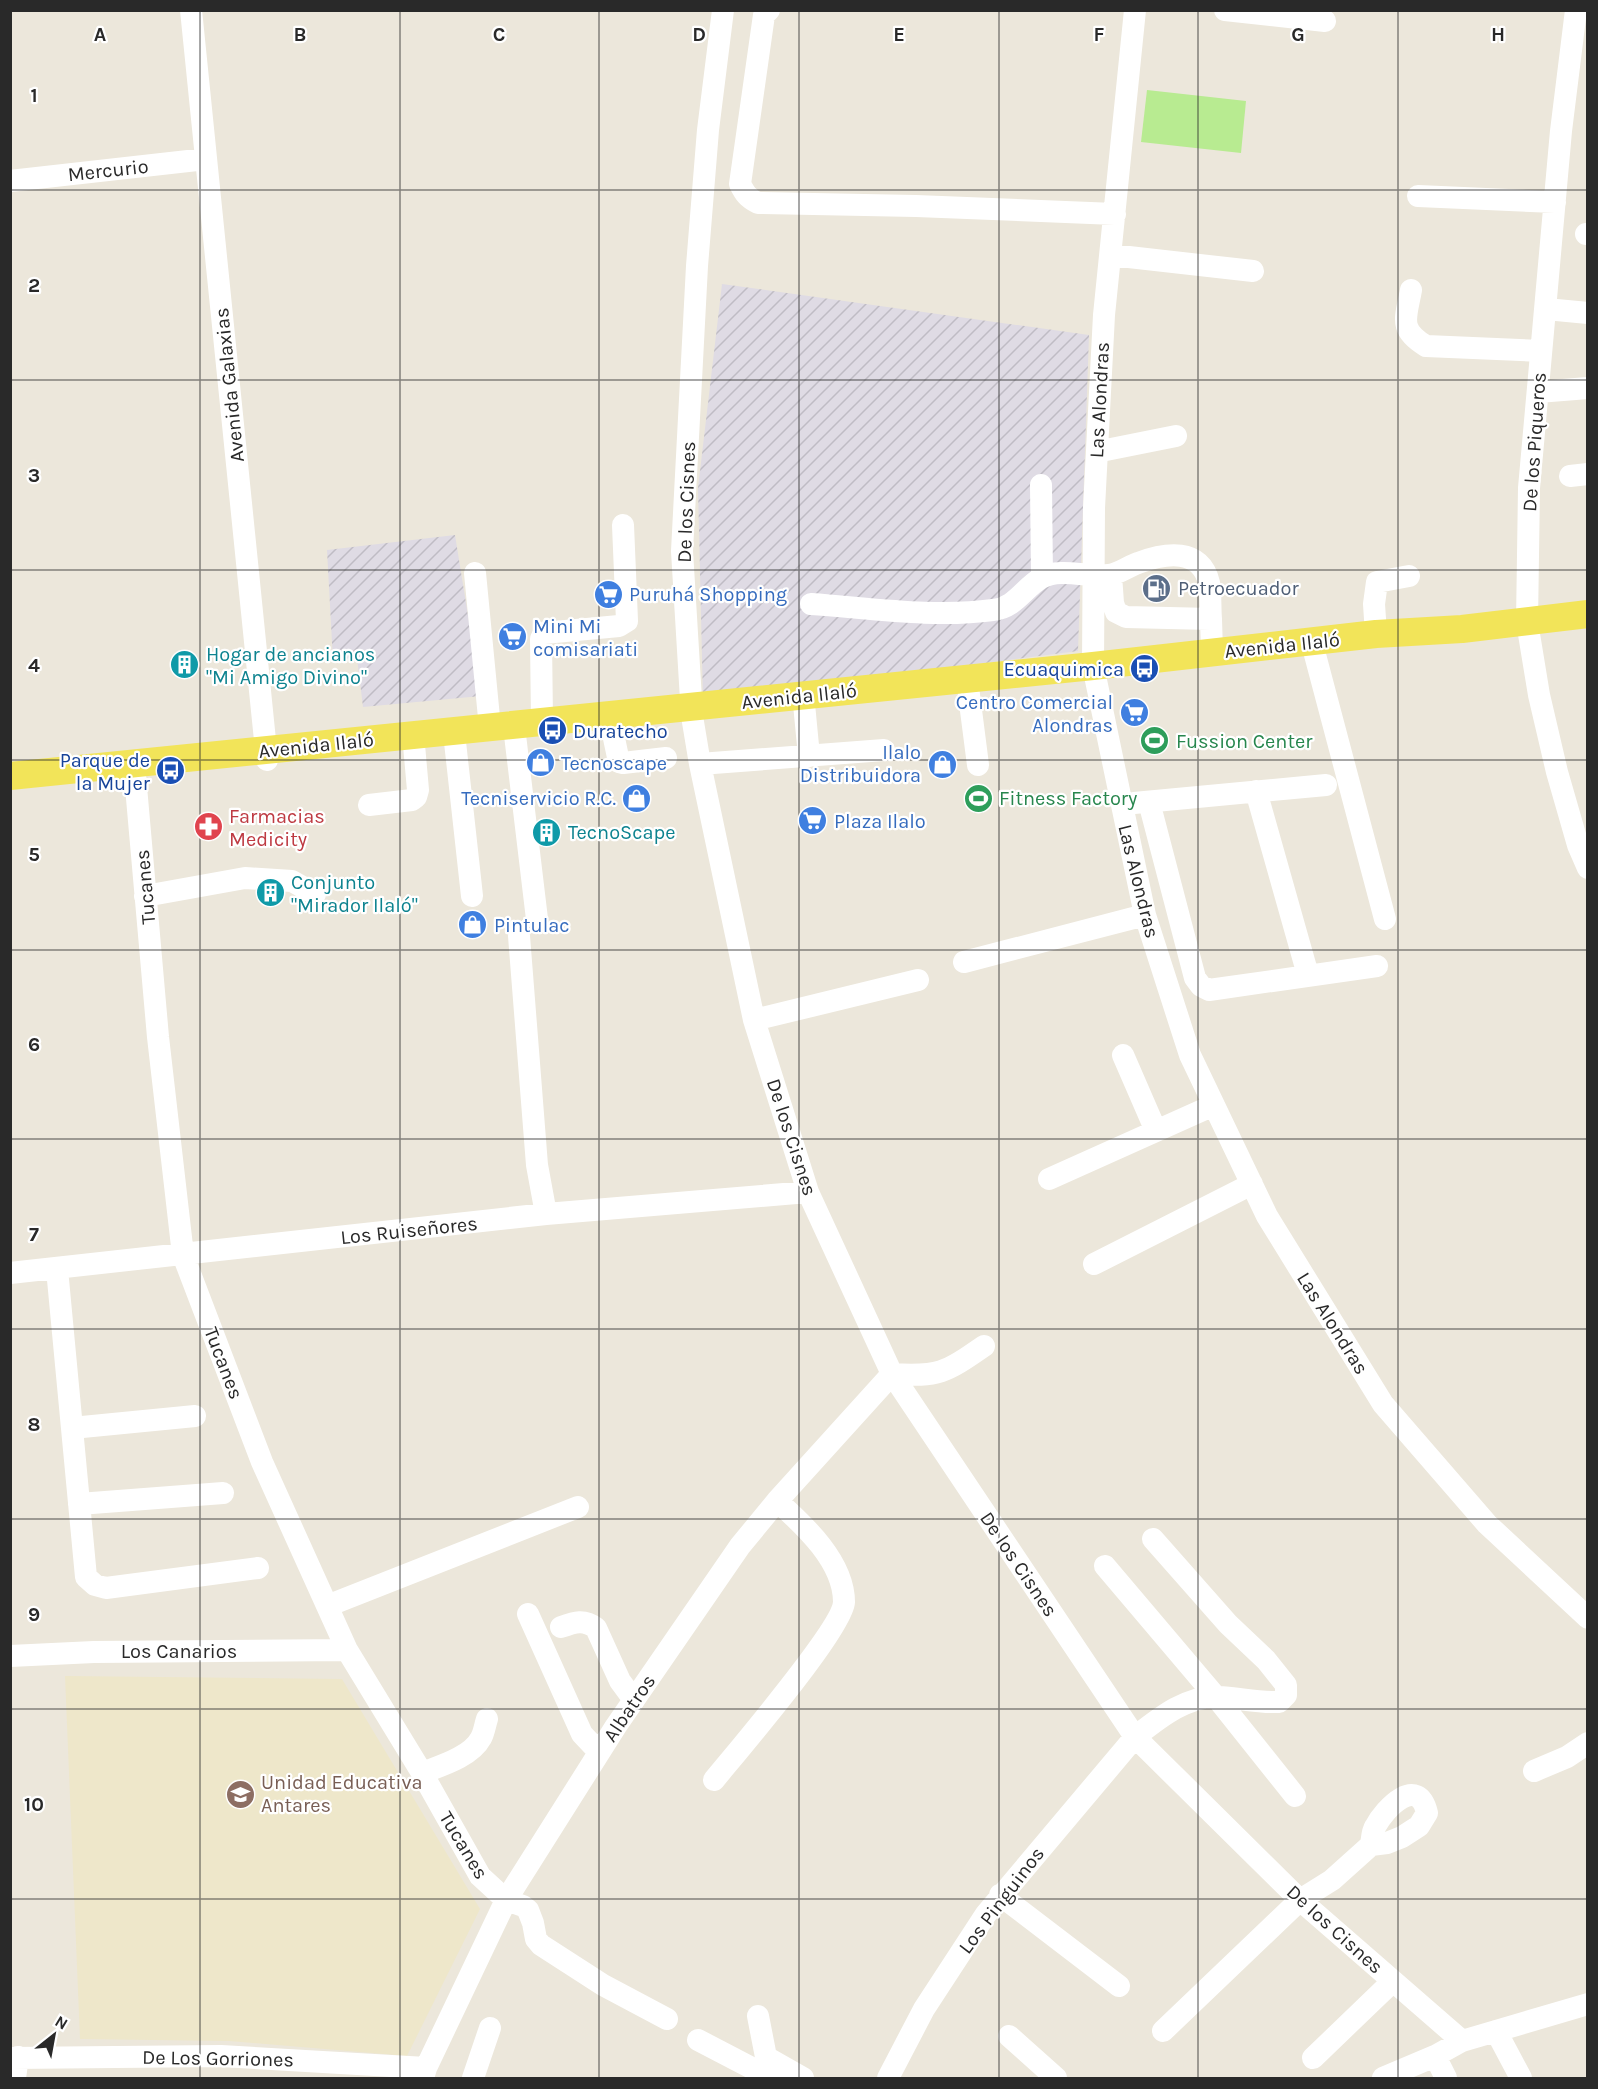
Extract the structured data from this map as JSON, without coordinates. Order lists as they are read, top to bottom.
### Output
{
  "streets": {
    "main road": ["Avenida Ilaló"],
    "street": [
      "Mercurio",
      "Avenida Galaxias",
      "Las Alondras",
      "De los Piqueros",
      "De los Cisnes",
      "Tucanes",
      "Los Ruiseñores",
      "Los Canarios",
      "Albatros",
      "Los Pinguinos",
      "De Los Gorriones"
    ]
  },
  "crossings": [
    ["Mercurio", "Avenida Galaxias"],
    ["Avenida Galaxias", "Avenida Ilaló"],
    ["Las Alondras", "Avenida Ilaló"],
    ["De los Piqueros", "Avenida Ilaló"],
    ["De los Cisnes", "Avenida Ilaló"],
    ["De los Cisnes", "Los Ruiseñores"],
    ["De los Cisnes", "Albatros"],
    ["De los Cisnes", "Los Pinguinos"],
    ["Avenida Ilaló", "Tucanes"],
    ["Tucanes", "Los Ruiseñores"],
    ["Tucanes", "Los Canarios"],
    ["Tucanes", "Albatros"],
    ["Albatros", "De Los Gorriones"]
  ],
  "places": {
    "fuel station": ["Petroecuador"],
    "supermarket": [
      "Puruhá Shopping",
      "Mini Mi comisariati",
      "Centro Comercial Alondras",
      "Plaza Ilalo"
    ],
    "building": ["Hogar de ancianos \"Mi Amigo Divino\"", "TecnoScape", "Conjunto \"Mirador Ilaló\""],
    "bus stop": ["Ecuaquimica", "Duratecho", "Parque de la Mujer"],
    "sports": ["Fussion Center", "Fitness Factory"],
    "shop": [
      "Tecnoscape",
      "Ilalo Distribuidora",
      "Tecniservicio R.C.",
      "Pintulac"
    ],
    "pharmacy": ["Farmacias Medicity"],
    "school or university": ["Unidad Educativa Antares"]
  },
  "north": "top right",
  "grid": {
    "columns": [
      "A",
      "B",
      "C",
      "D",
      "E",
      "F",
      "G",
      "H"
    ],
    "rows": [
      "1",
      "2",
      "3",
      "4",
      "5",
      "6",
      "7",
      "8",
      "9",
      "10"
    ]
  }
}
